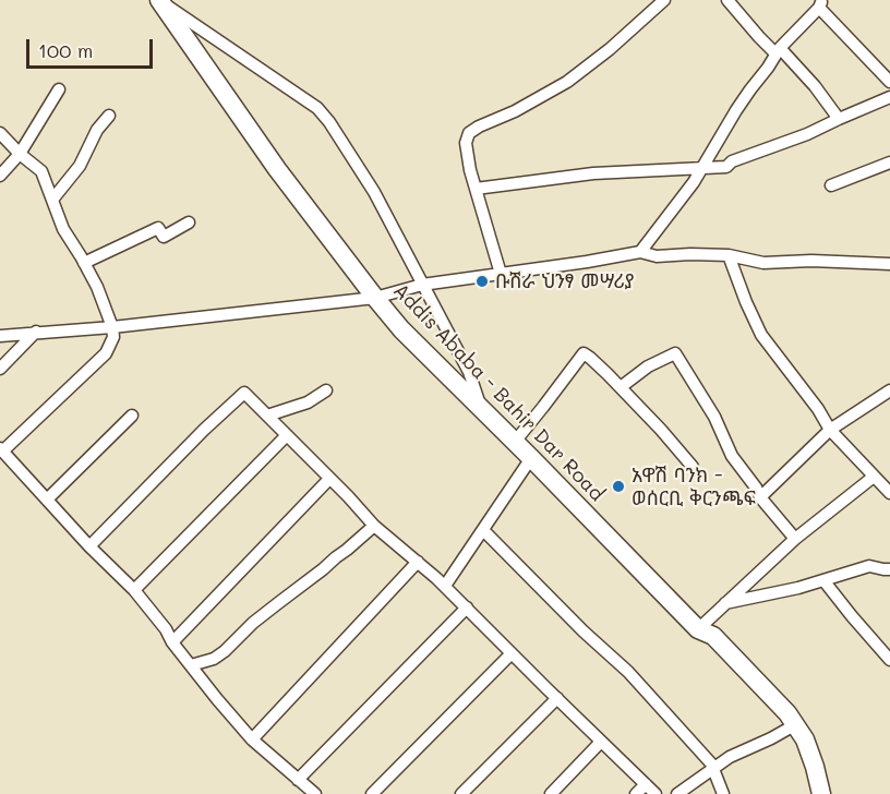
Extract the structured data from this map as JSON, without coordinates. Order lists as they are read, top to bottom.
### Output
{
  "streets": {
    "highway": ["Addis Ababa - Bahir Dar Road"]
  },
  "places": ["ቡሽራ ህንፃ መሣሪያ", "አዋሽ ባንክ - ወሰርቢ ቅርንጫፍ"],
  "scale_bar": "100 m"
}
